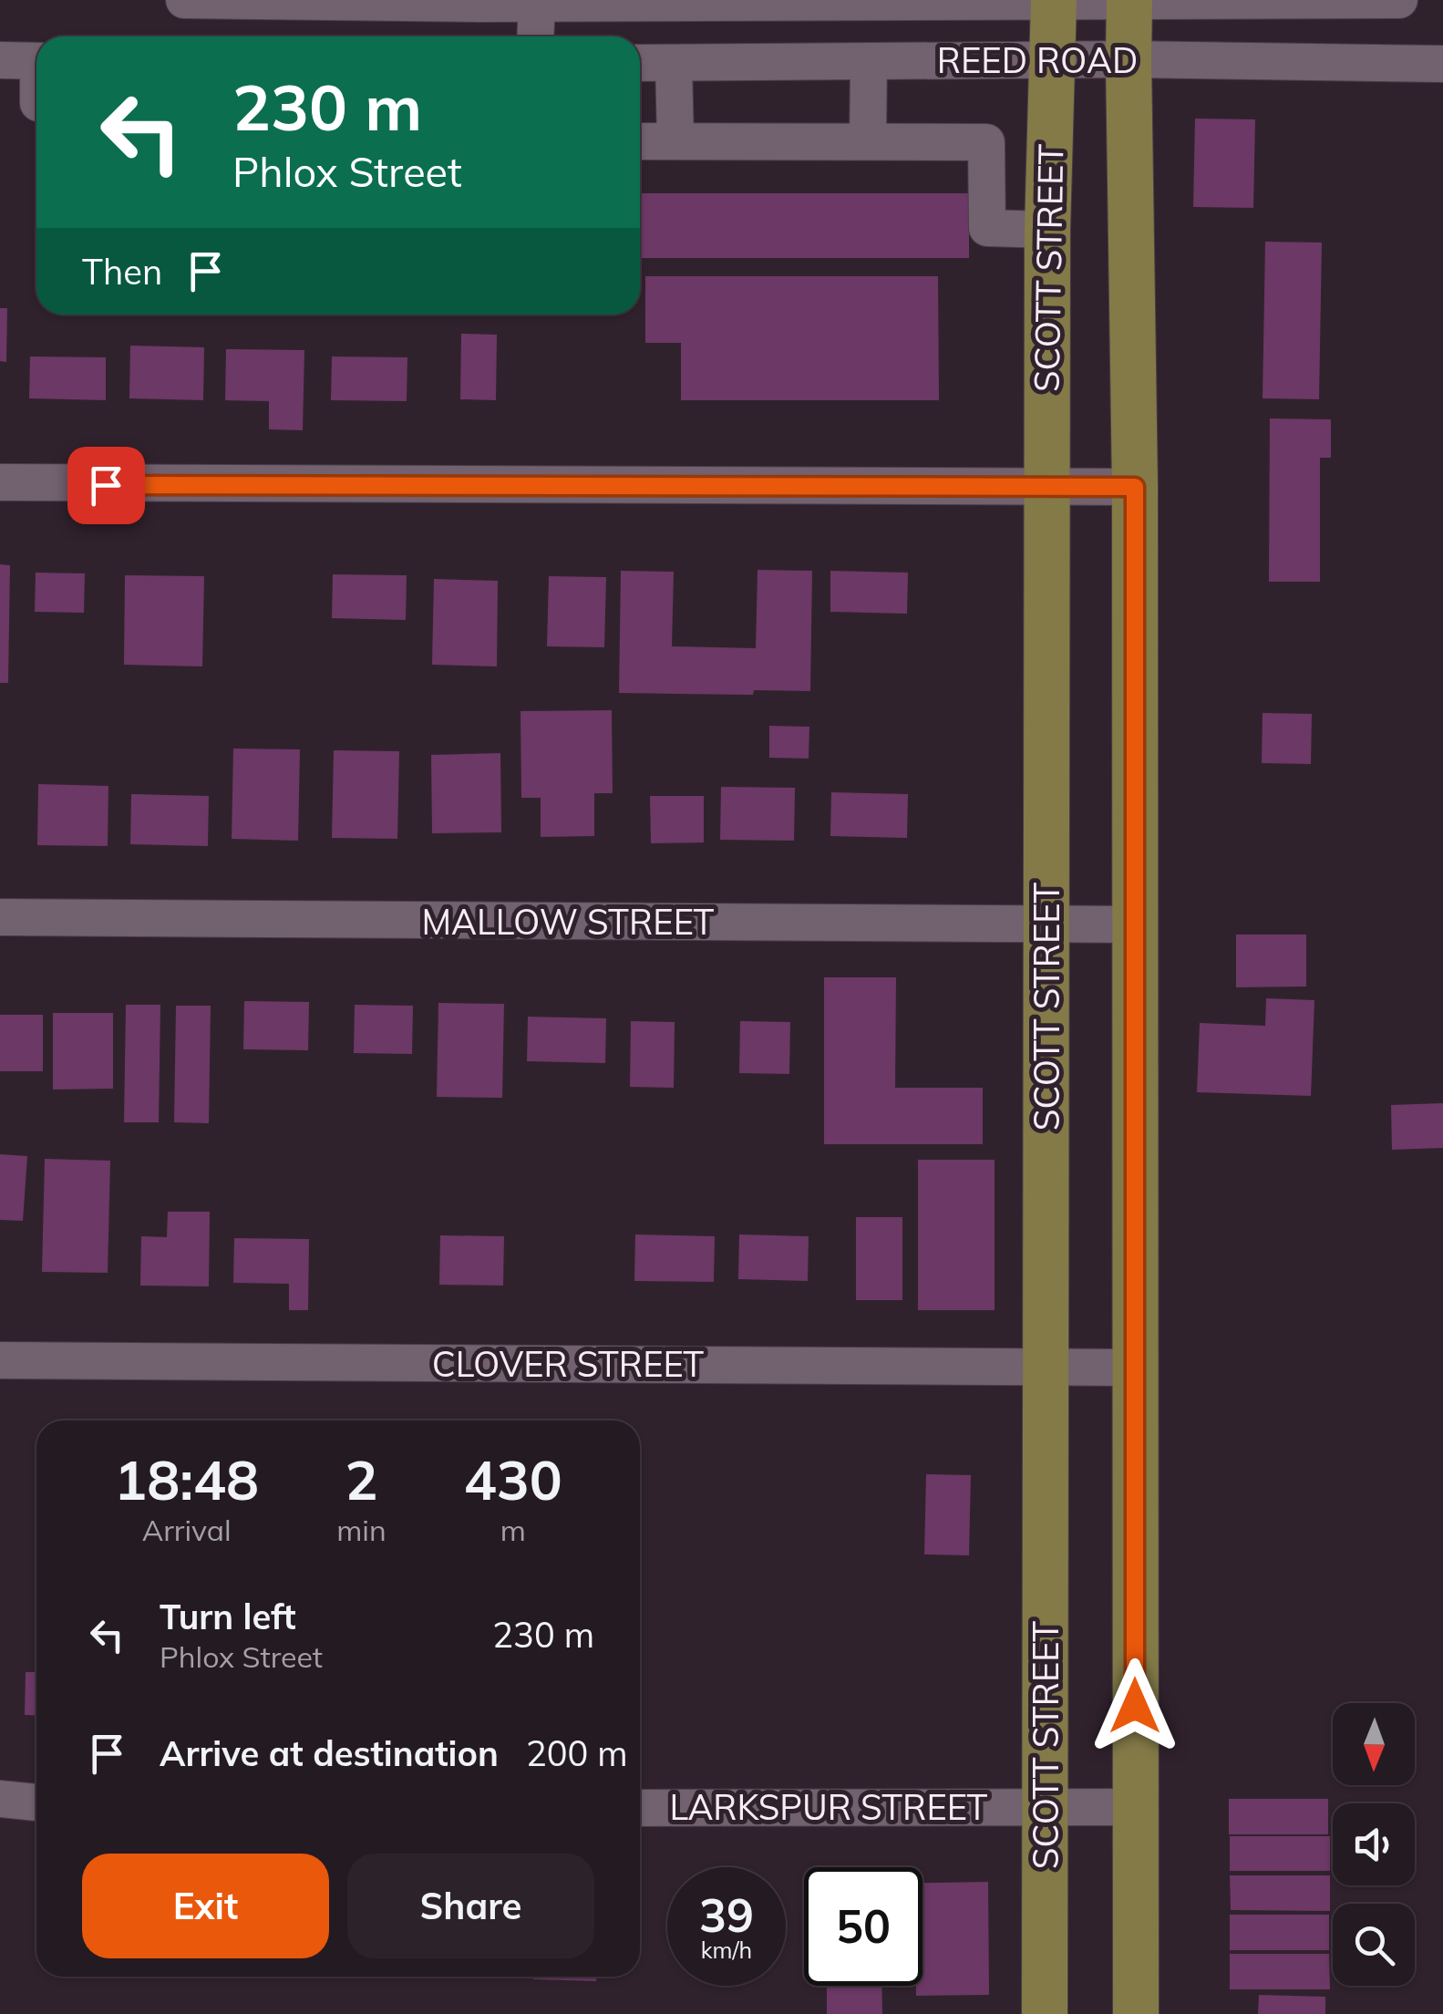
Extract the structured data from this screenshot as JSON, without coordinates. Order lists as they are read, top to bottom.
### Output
{
  "streets": {
    "main road": ["SCOTT STREET"],
    "street": [
      "REED ROAD",
      "MALLOW STREET",
      "CLOVER STREET",
      "LARKSPUR STREET"
    ]
  },
  "crossings": [
    ["REED ROAD", "SCOTT STREET"],
    ["SCOTT STREET", "MALLOW STREET"],
    ["SCOTT STREET", "CLOVER STREET"],
    ["SCOTT STREET", "LARKSPUR STREET"]
  ],
  "north": "bottom",
  "page": {
    "turn": ["230 m", "Phlox Street"],
    "then": "Then",
    "eta": [
      "18:48",
      "Arrival",
      "2",
      "min",
      "430",
      "m"
    ],
    "list": [
      {
        "name": "Turn left",
        "note": "Phlox Street",
        "value": "230 m"
      },
      {
        "name": "Arrive at destination",
        "value": "200 m"
      }
    ],
    "buttons": ["Exit", "Share"],
    "speed": "39 km/h",
    "limit": "50"
  }
}
